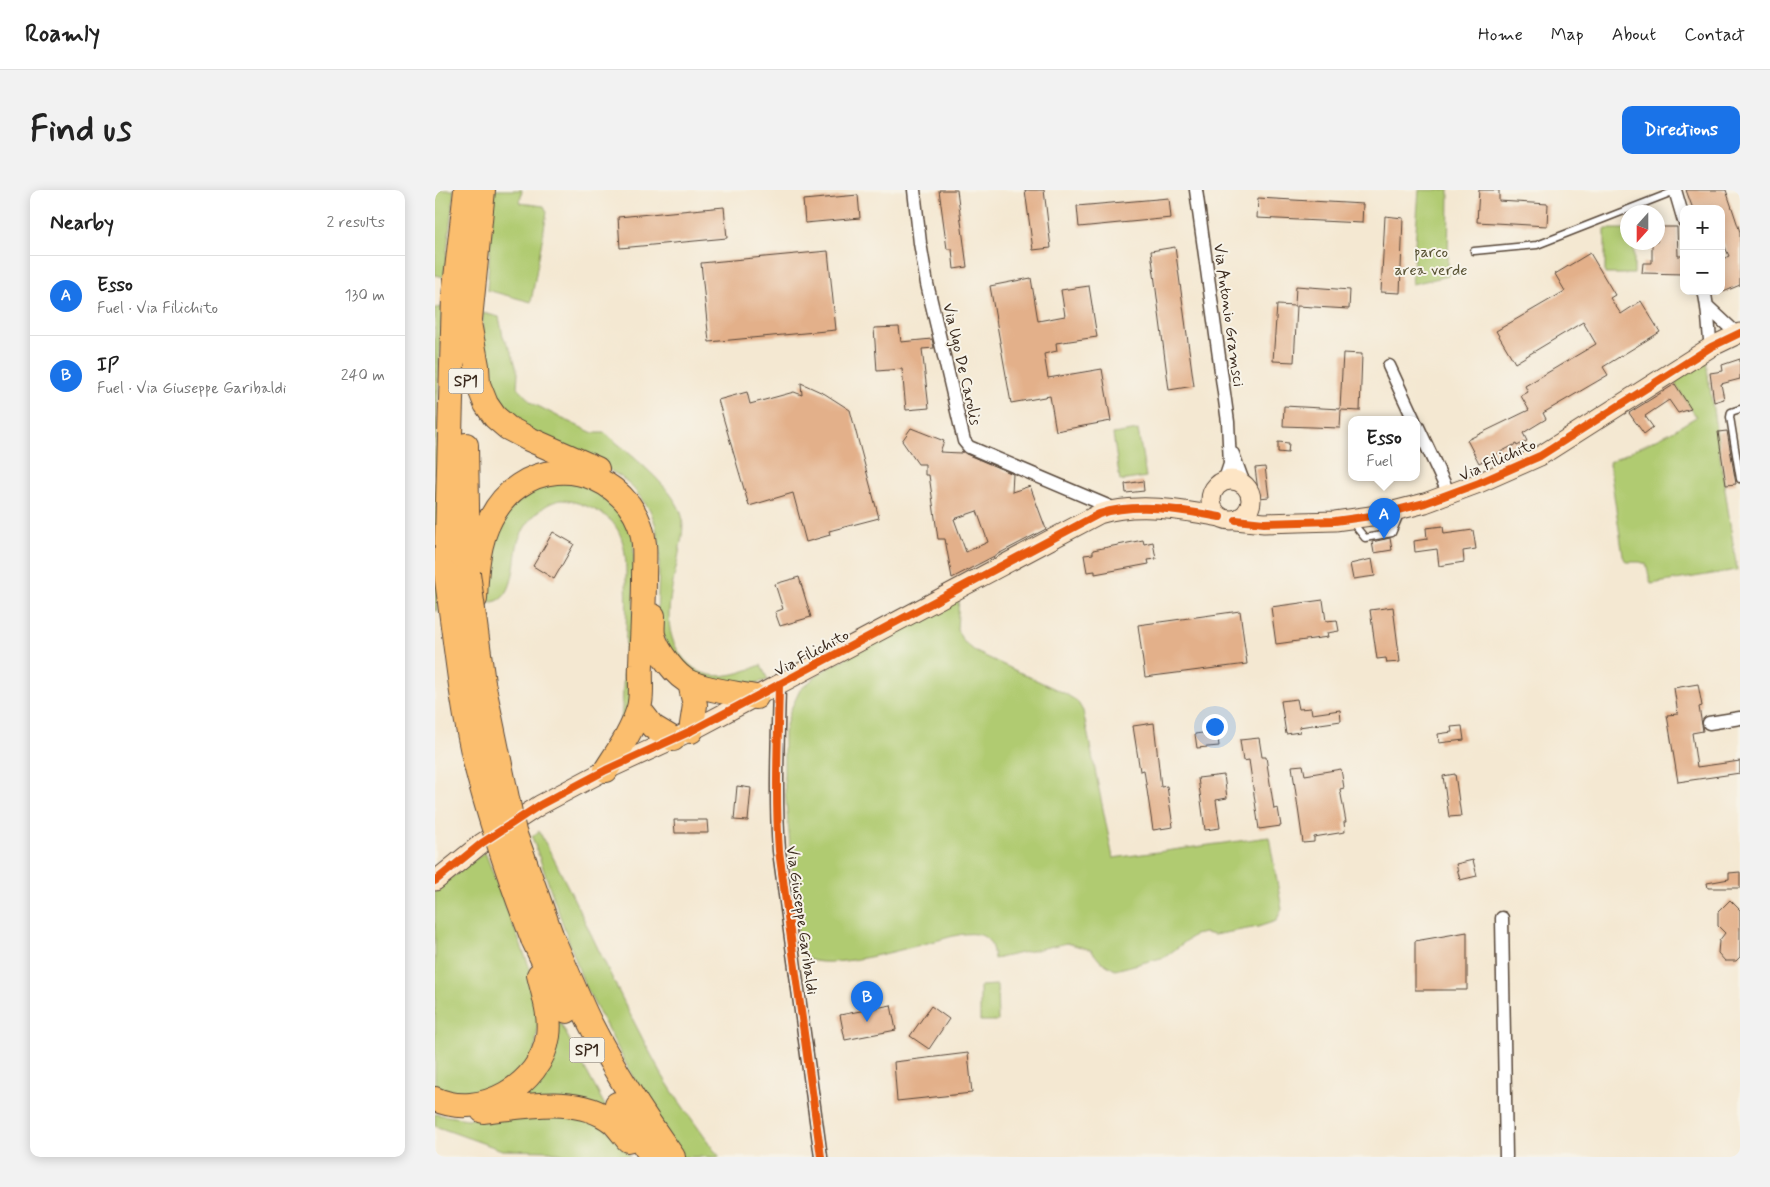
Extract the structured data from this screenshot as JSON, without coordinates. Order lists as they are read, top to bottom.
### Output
{
  "streets": {
    "highway": ["SP1"],
    "street": [
      "Via Antonio Gramsci",
      "Via Ugo De Carolis",
      "Via Filichito",
      "Via Giuseppe Garibaldi"
    ]
  },
  "crossings": [
    ["Via Antonio Gramsci", "Via Filichito"],
    ["Via Ugo De Carolis", "Via Filichito"],
    ["Via Filichito", "Via Giuseppe Garibaldi"]
  ],
  "parks": ["parco area verde"],
  "north": "bottom",
  "page": {
    "header": "Roamly",
    "nav": [
      "Home",
      "Map",
      "About",
      "Contact"
    ],
    "buttons": "Directions",
    "title": "Find us",
    "heading": ["Nearby", "2 results"],
    "map_buttons": ["+", "−"],
    "list": [
      {
        "mark": "A",
        "name": "Esso",
        "note": "Fuel · Via Filichito",
        "value": "130 m"
      },
      {
        "mark": "B",
        "name": "IP",
        "note": "Fuel · Via Giuseppe Garibaldi",
        "value": "240 m"
      }
    ],
    "popup": ["Esso", "Fuel"],
    "pins": ["A", "B"]
  }
}
